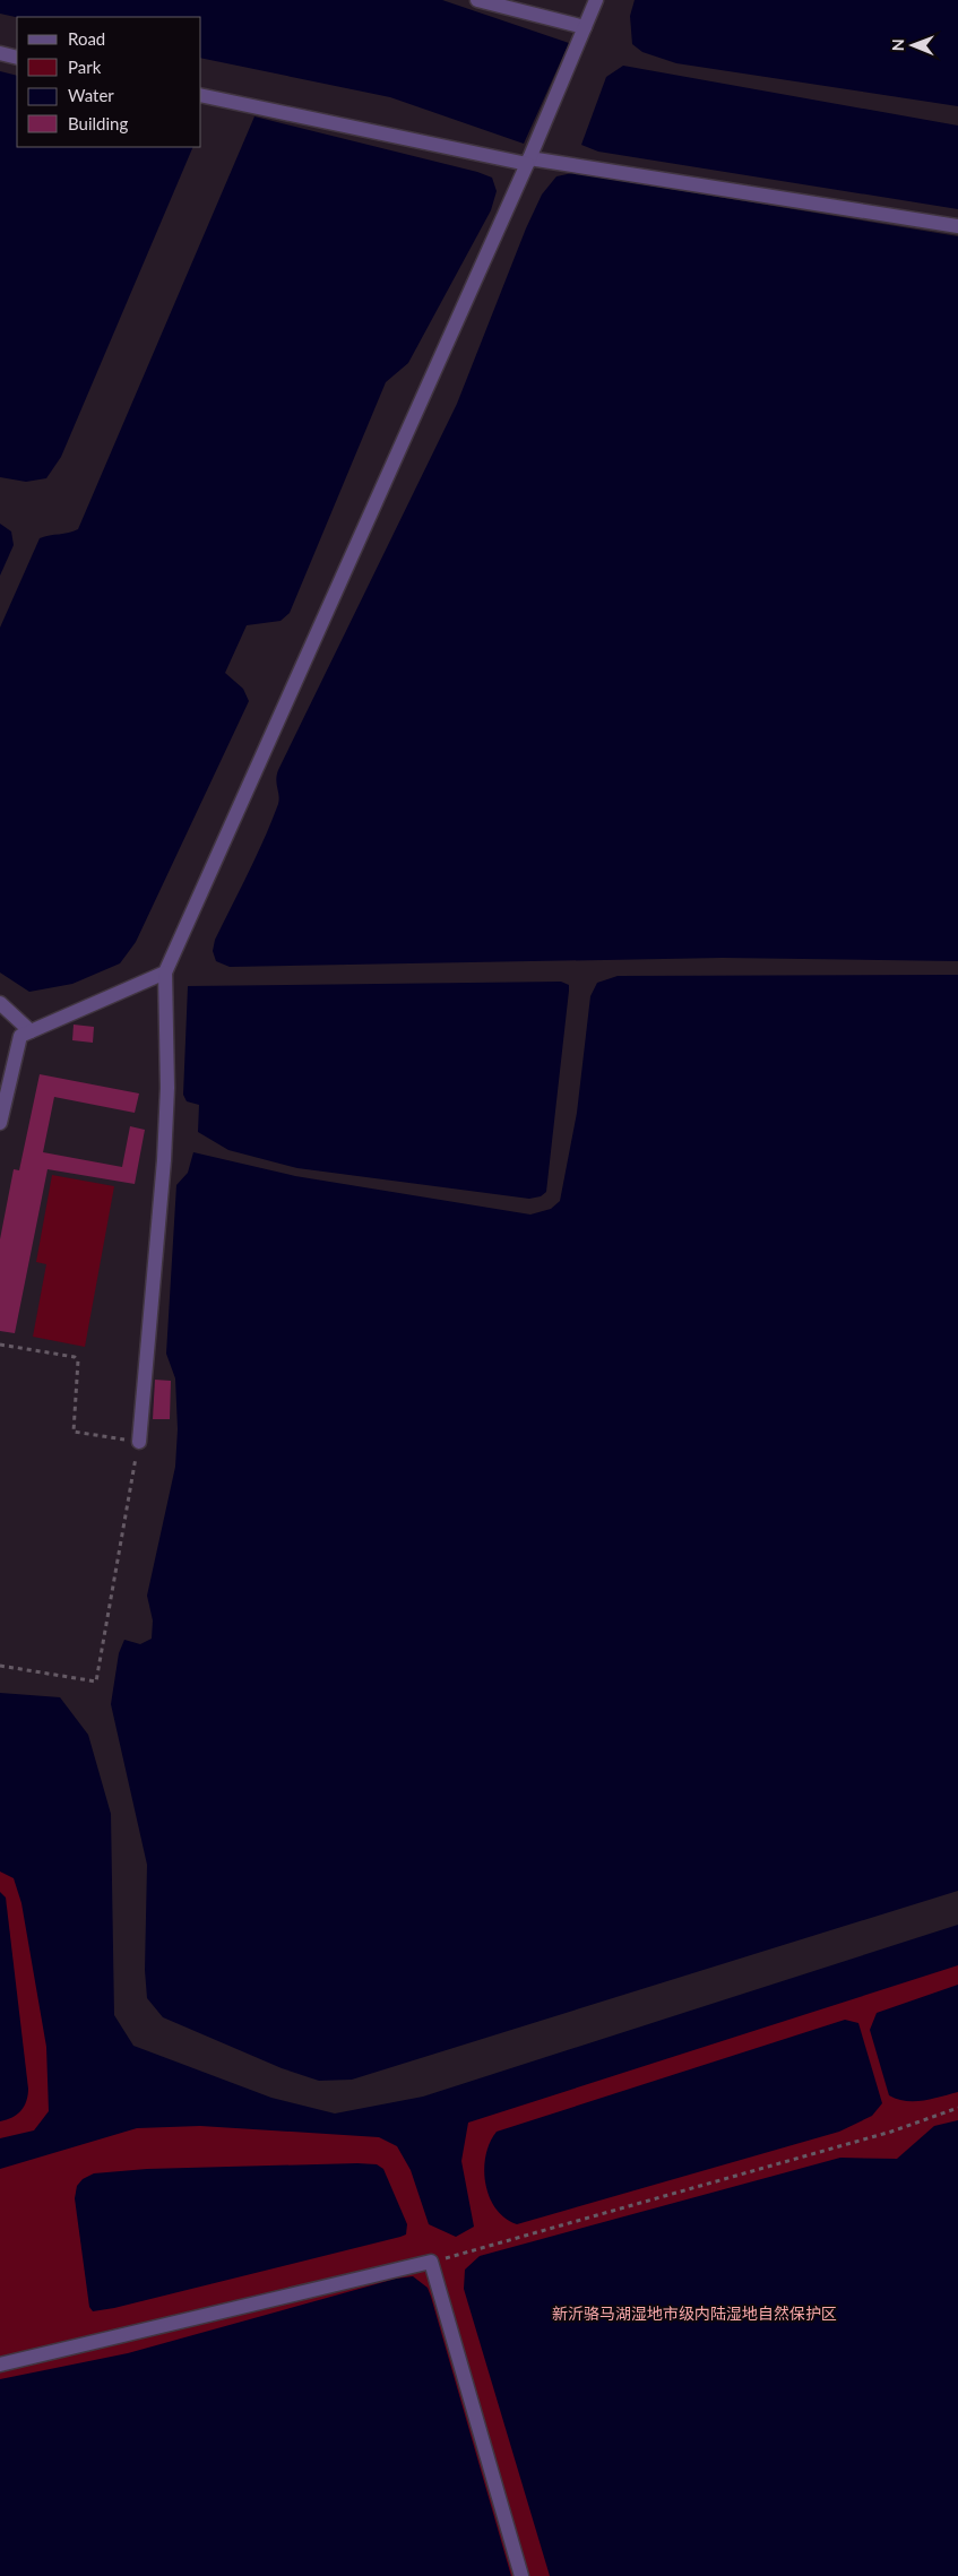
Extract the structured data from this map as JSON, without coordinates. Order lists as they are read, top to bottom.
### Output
{
  "parks": ["新沂骆马湖湿地市级内陆湿地自然保护区"],
  "legend": [
    "Road",
    "Park",
    "Water",
    "Building"
  ],
  "north": "left"
}
